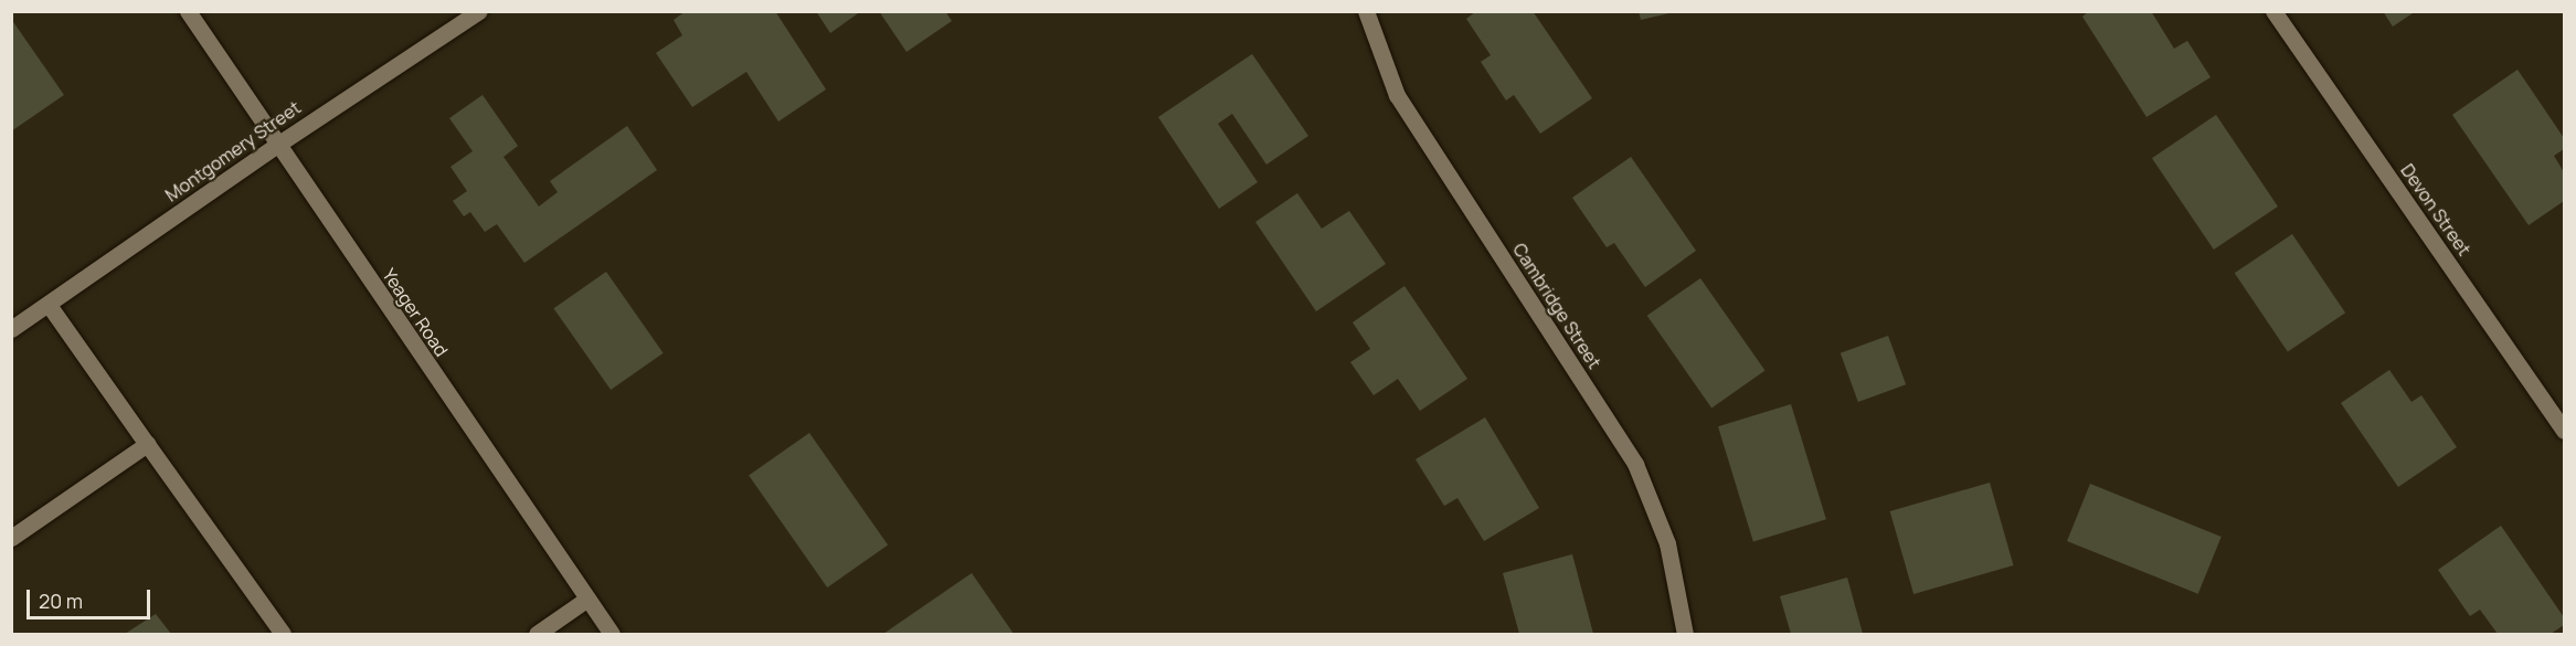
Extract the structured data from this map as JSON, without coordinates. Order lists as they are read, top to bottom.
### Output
{
  "streets": {
    "street": [
      "Montgomery Street",
      "Devon Street",
      "Cambridge Street",
      "Yeager Road"
    ]
  },
  "crossings": [
    ["Montgomery Street", "Yeager Road"]
  ],
  "scale_bar": "20 m"
}
